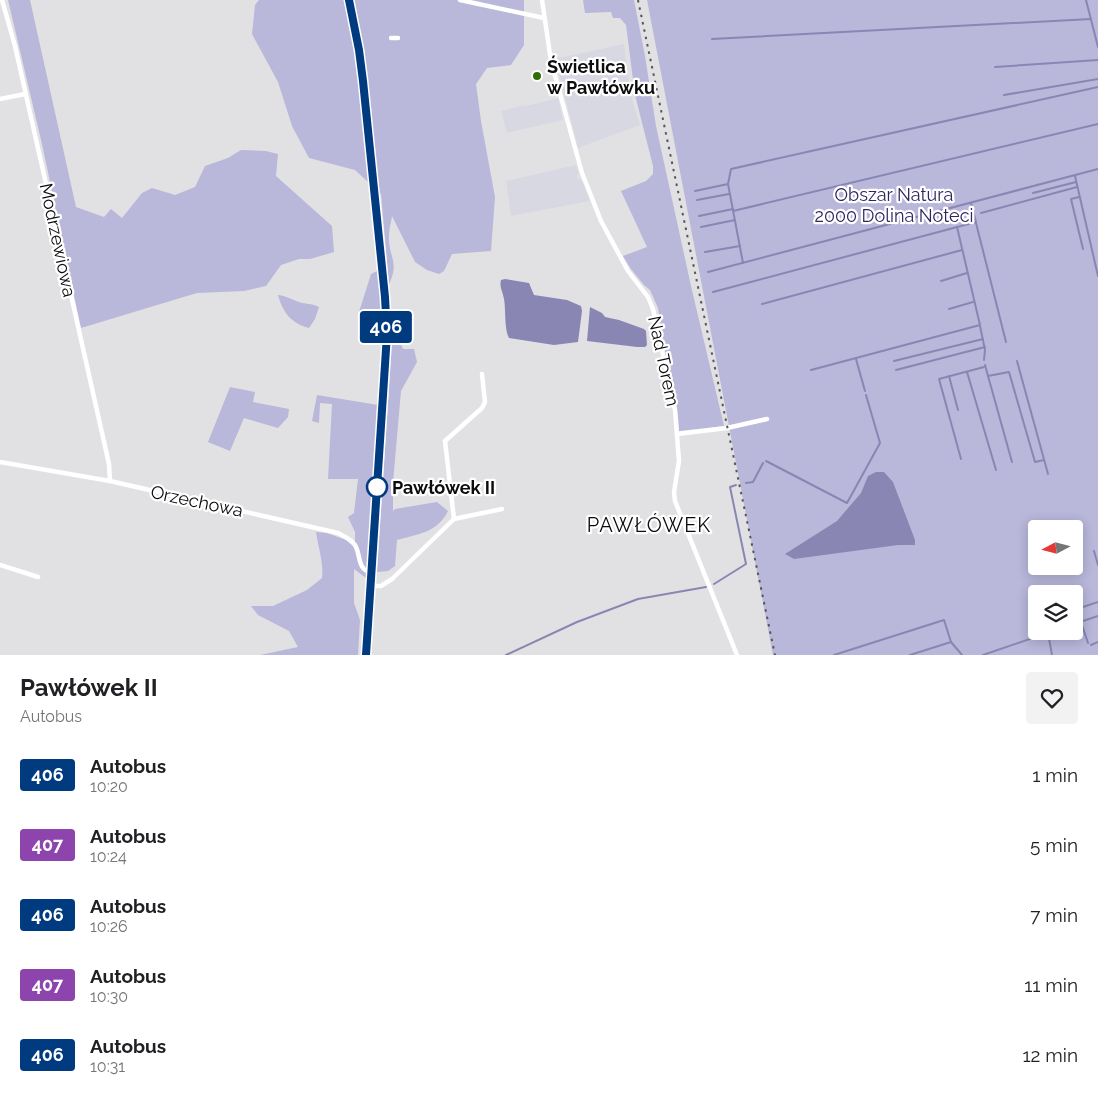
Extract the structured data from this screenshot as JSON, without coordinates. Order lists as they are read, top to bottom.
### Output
{
  "streets": {
    "street": ["Modrzewiowa", "Nad Torem", "Orzechowa"]
  },
  "crossings": [
    ["Modrzewiowa", "Orzechowa"]
  ],
  "districts": ["PAWŁÓWEK"],
  "parks": ["Obszar Natura 2000 Dolina Noteci"],
  "places": ["Świetlica w Pawłówku", "Pawłówek II"],
  "lines": ["bus line 406"],
  "north": "left",
  "page": {
    "on_map": "406",
    "heading": ["Pawłówek II", "Autobus"],
    "list": [
      {
        "mark": "406",
        "name": "Autobus",
        "note": "10:20",
        "value": "1 min"
      },
      {
        "mark": "407",
        "name": "Autobus",
        "note": "10:24",
        "value": "5 min"
      },
      {
        "mark": "406",
        "name": "Autobus",
        "note": "10:26",
        "value": "7 min"
      },
      {
        "mark": "407",
        "name": "Autobus",
        "note": "10:30",
        "value": "11 min"
      },
      {
        "mark": "406",
        "name": "Autobus",
        "note": "10:31",
        "value": "12 min"
      }
    ]
  }
}
